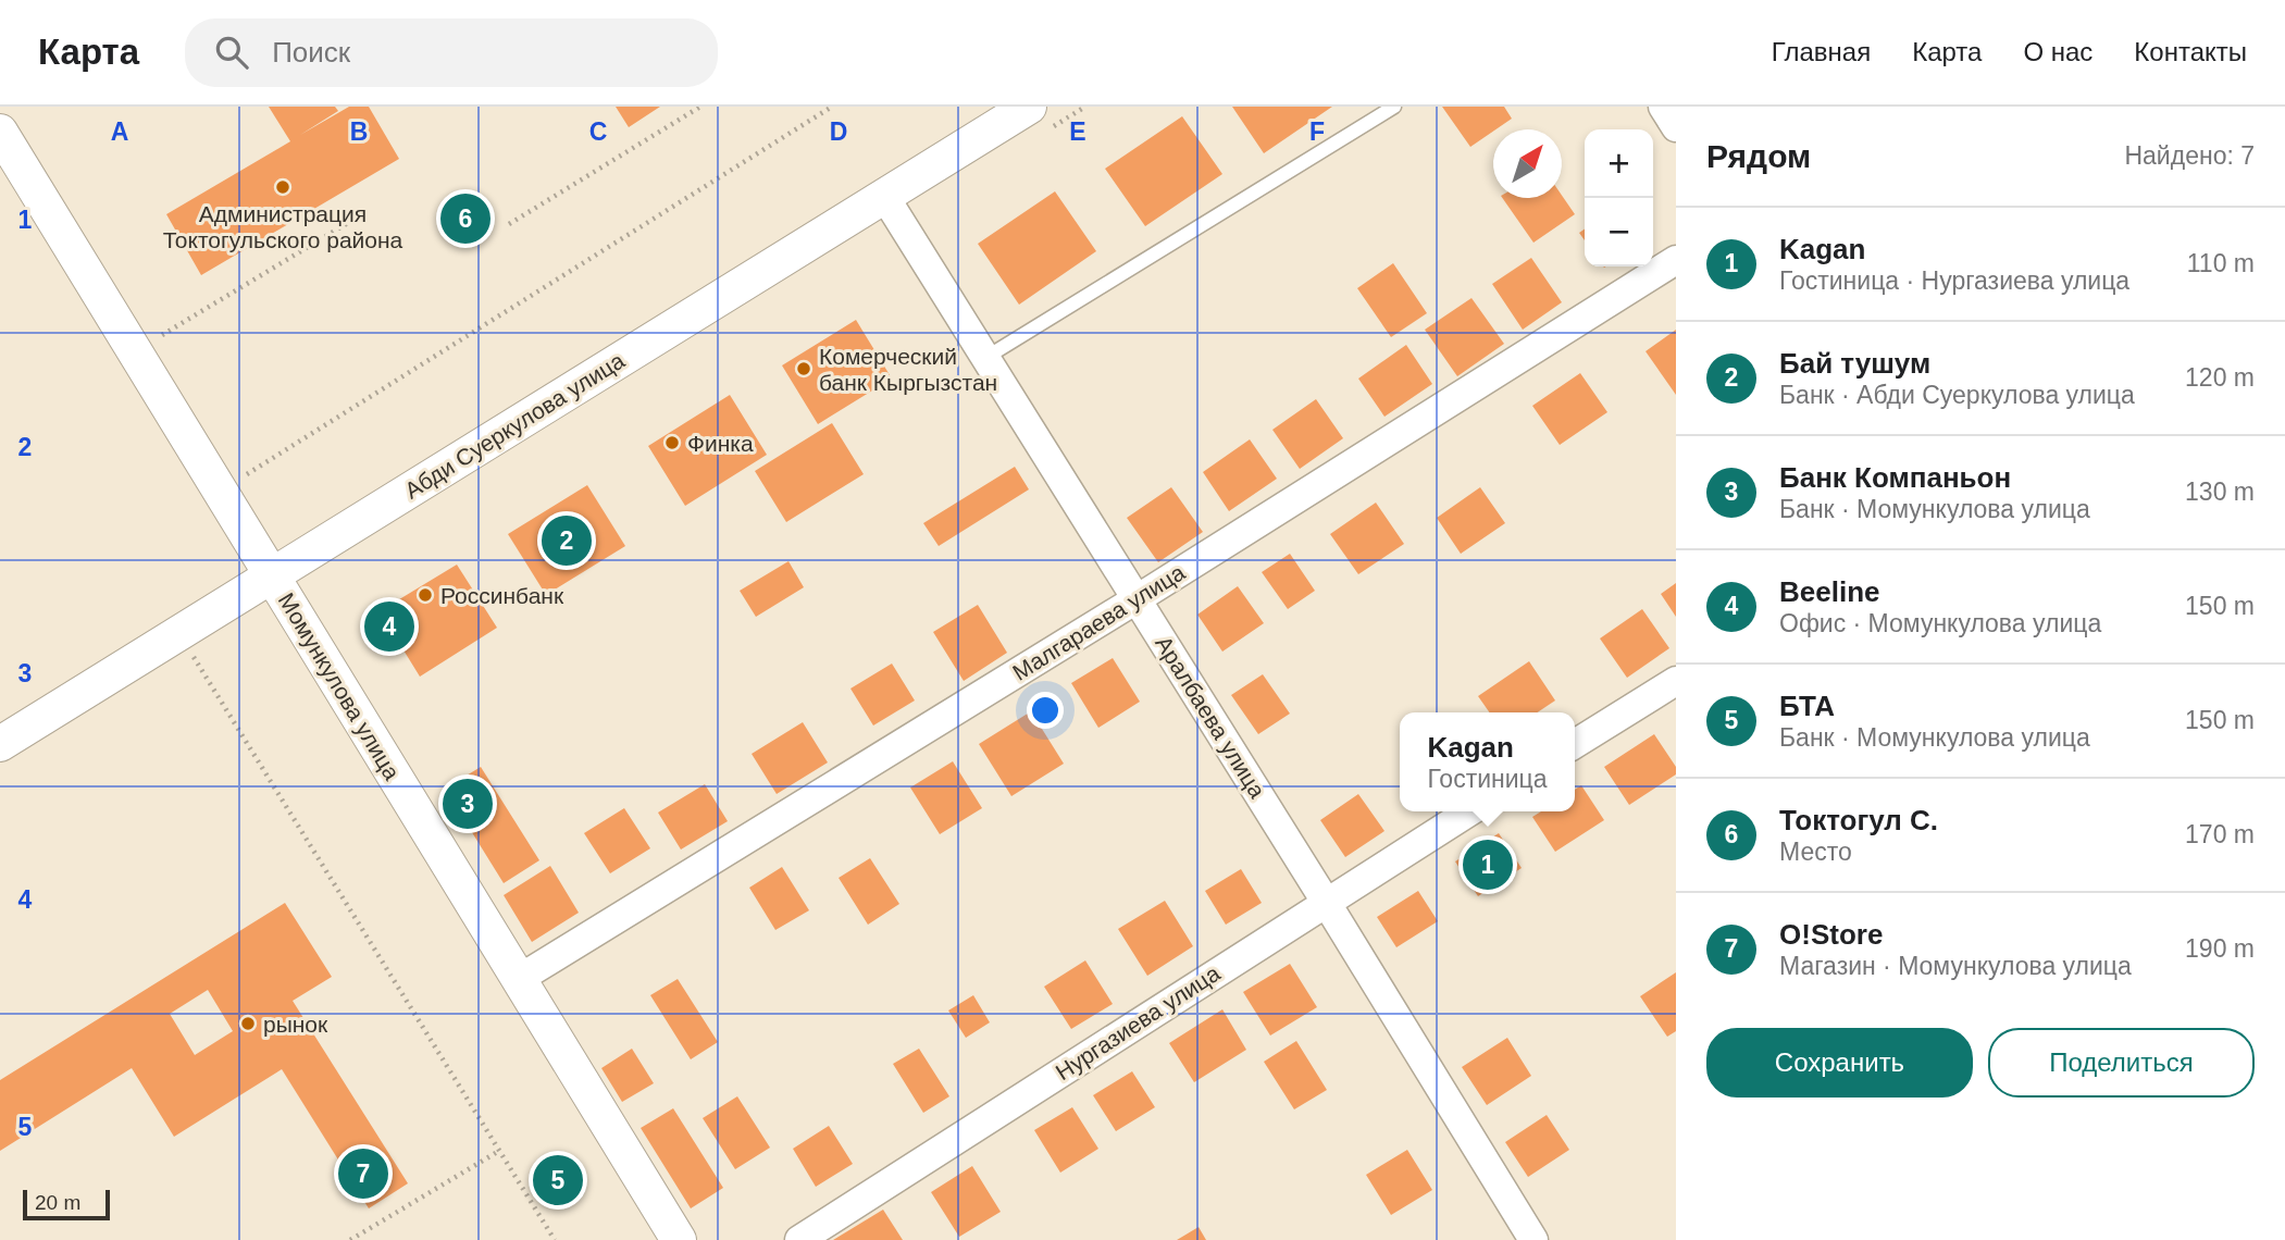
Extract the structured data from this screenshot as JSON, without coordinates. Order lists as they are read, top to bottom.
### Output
{
  "streets": {
    "street": [
      "Абди Суеркулова улица",
      "Малгараева улица",
      "Момункулова улица",
      "Аралбаева улица",
      "Нургазиева улица"
    ]
  },
  "crossings": [
    ["Абди Суеркулова улица", "Момункулова улица"],
    ["Абди Суеркулова улица", "Аралбаева улица"],
    ["Малгараева улица", "Момункулова улица"],
    ["Малгараева улица", "Аралбаева улица"],
    ["Аралбаева улица", "Нургазиева улица"]
  ],
  "places": [
    "Администрация Токтогульского района",
    "Комерческий банк Кыргызстан",
    "Финка",
    "Россинбанк",
    "рынок"
  ],
  "scale_bar": "20 m",
  "north": "top right",
  "page": {
    "header": "Карта",
    "search": "Поиск",
    "nav": [
      "Главная",
      "Карта",
      "О нас",
      "Контакты"
    ],
    "heading": ["Рядом", "Найдено: 7"],
    "map_buttons": ["+", "−"],
    "pins": [
      "6",
      "2",
      "4",
      "3",
      "1",
      "7",
      "5"
    ],
    "list": [
      {
        "mark": "1",
        "name": "Kagan",
        "note": "Гостиница · Нургазиева улица",
        "value": "110 m"
      },
      {
        "mark": "2",
        "name": "Бай тушум",
        "note": "Банк · Абди Суеркулова улица",
        "value": "120 m"
      },
      {
        "mark": "3",
        "name": "Банк Компаньон",
        "note": "Банк · Момункулова улица",
        "value": "130 m"
      },
      {
        "mark": "4",
        "name": "Beeline",
        "note": "Офис · Момункулова улица",
        "value": "150 m"
      },
      {
        "mark": "5",
        "name": "БТА",
        "note": "Банк · Момункулова улица",
        "value": "150 m"
      },
      {
        "mark": "6",
        "name": "Токтогул С.",
        "note": "Место",
        "value": "170 m"
      },
      {
        "mark": "7",
        "name": "O!Store",
        "note": "Магазин · Момункулова улица",
        "value": "190 m"
      }
    ],
    "popup": ["Kagan", "Гостиница"],
    "buttons": ["Сохранить", "Поделиться"],
    "scale": "20 m"
  },
  "grid": {
    "columns": [
      "A",
      "B",
      "C",
      "D",
      "E",
      "F"
    ],
    "rows": [
      "1",
      "2",
      "3",
      "4",
      "5"
    ]
  }
}
